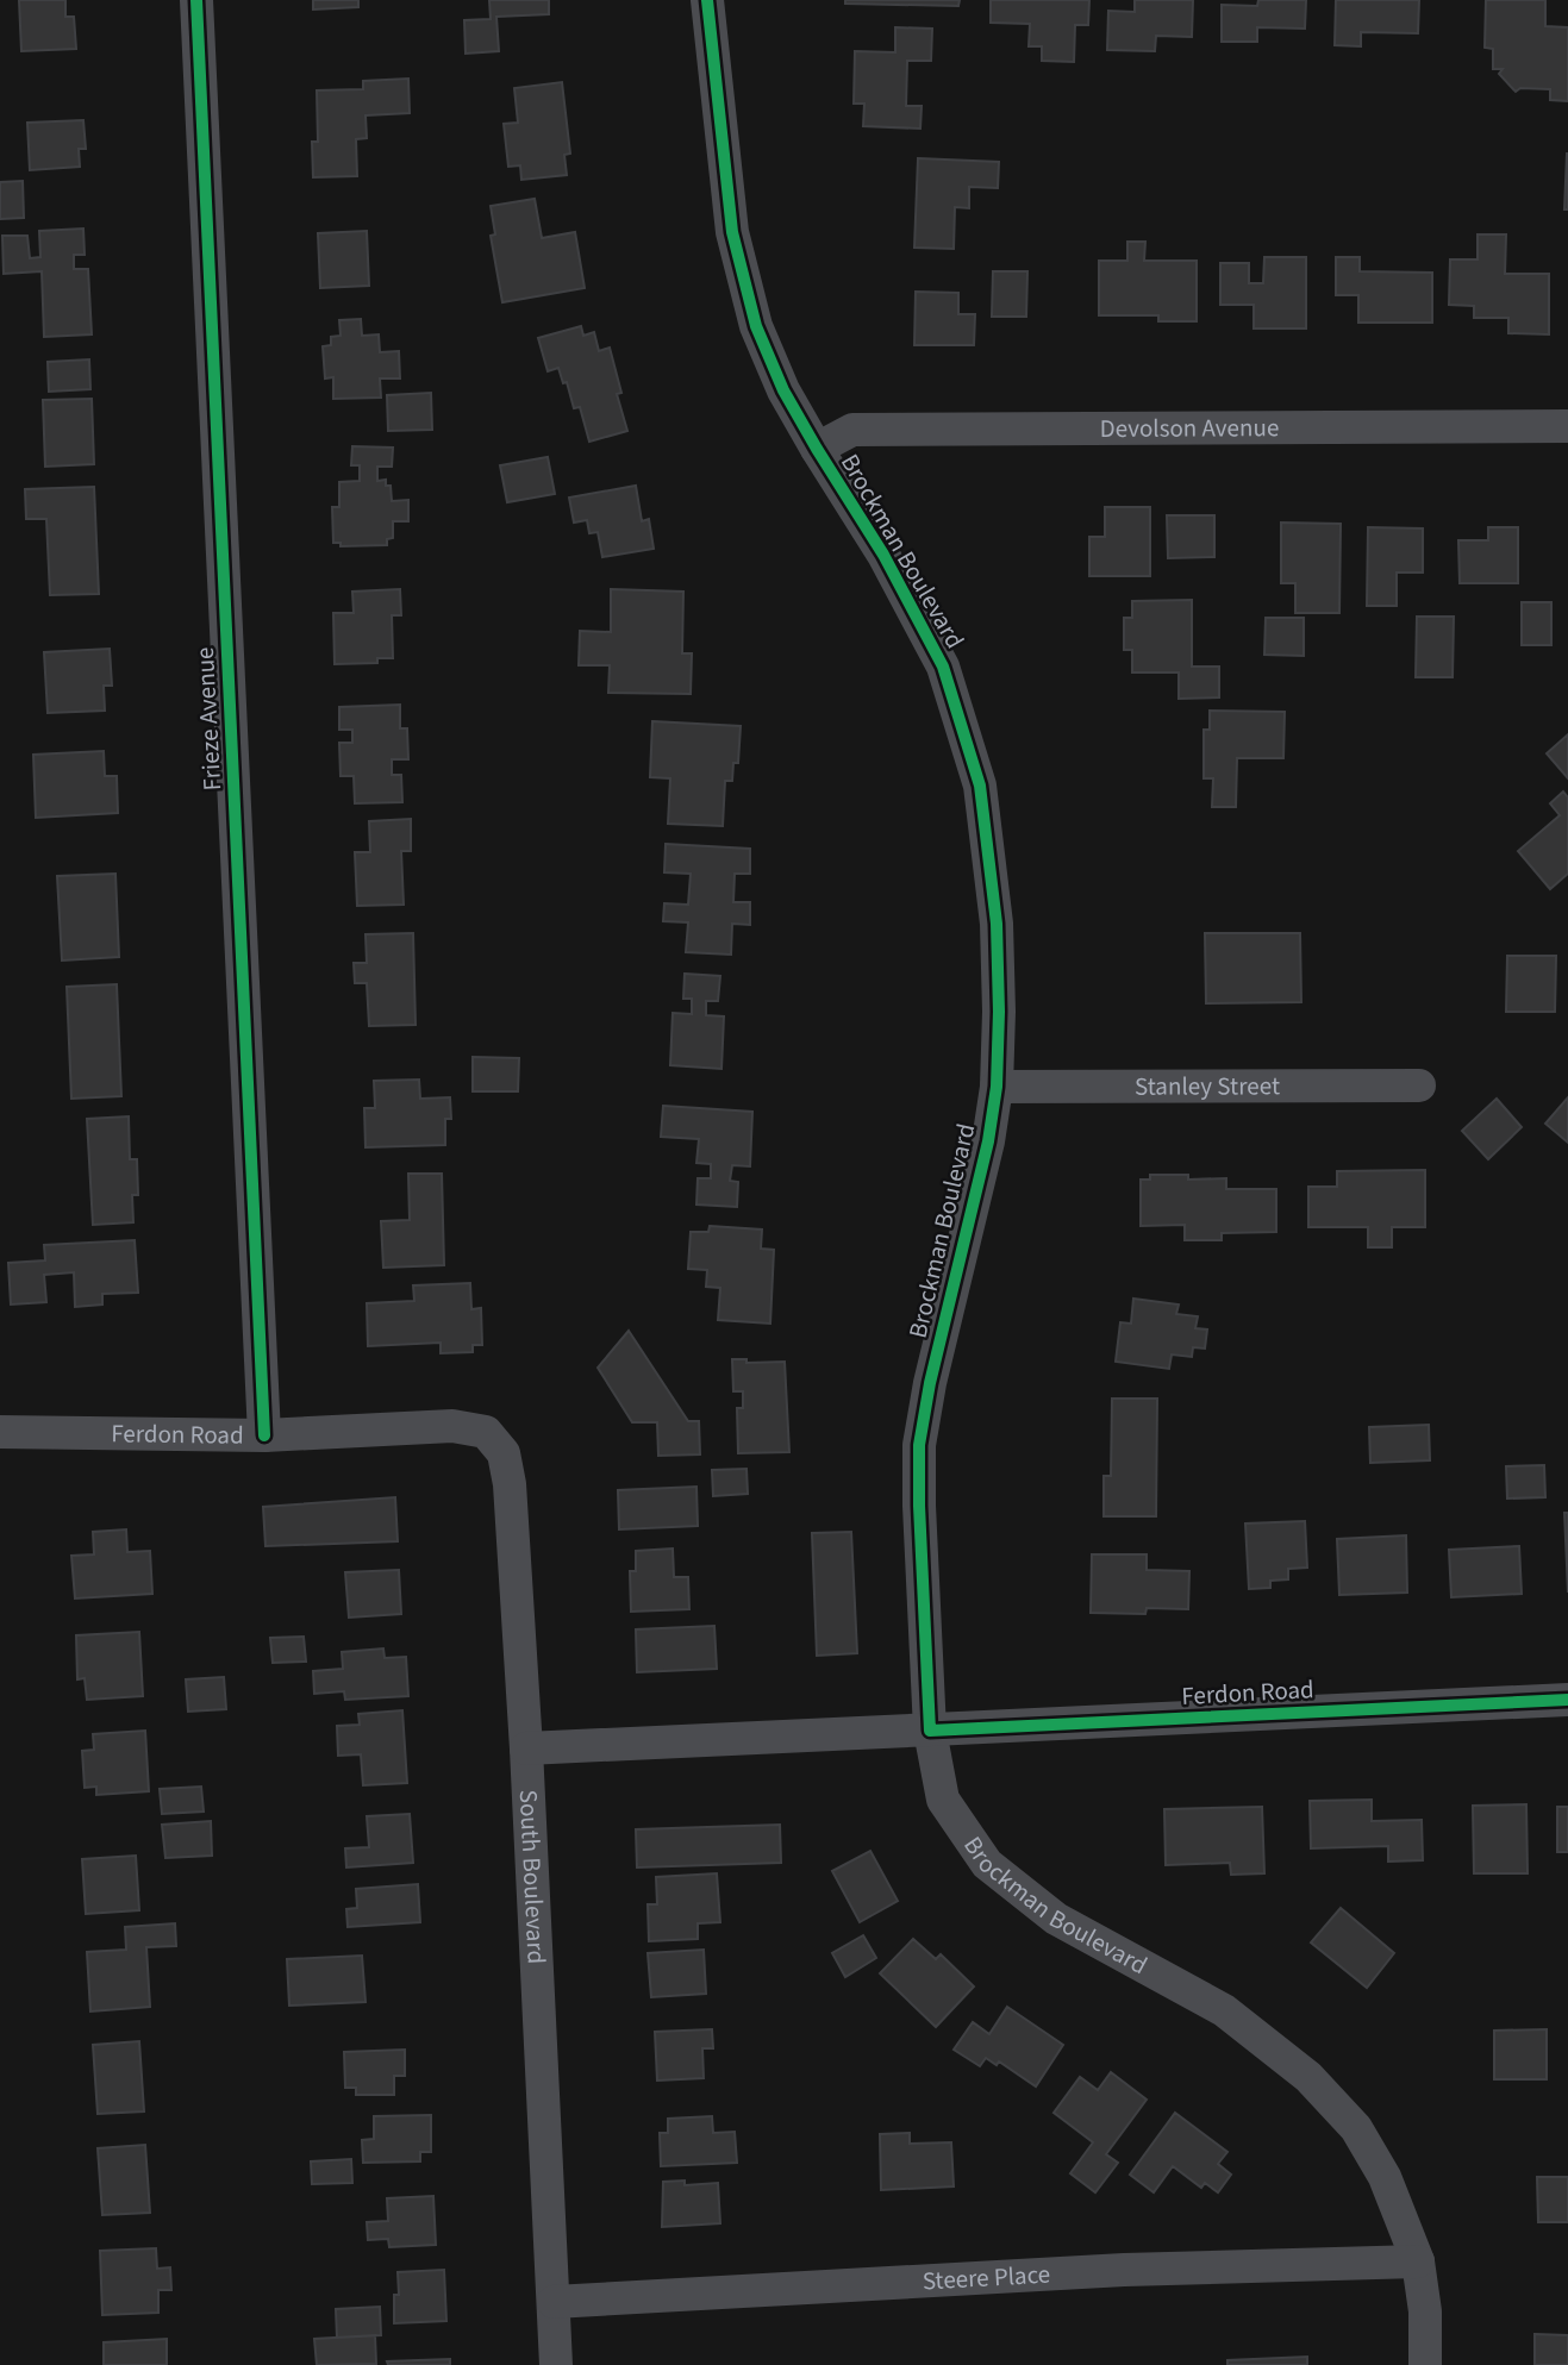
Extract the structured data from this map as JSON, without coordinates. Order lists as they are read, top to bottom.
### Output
{
  "streets": {
    "street": [
      "Devolson Avenue",
      "Brockman Boulevard",
      "Frieze Avenue",
      "Stanley Street",
      "Ferdon Road",
      "South Boulevard",
      "Steere Place"
    ]
  },
  "crossings": [
    ["Devolson Avenue", "Brockman Boulevard"],
    ["Brockman Boulevard", "Stanley Street"],
    ["Brockman Boulevard", "Ferdon Road"],
    ["Brockman Boulevard", "Steere Place"],
    ["Frieze Avenue", "Ferdon Road"],
    ["Ferdon Road", "South Boulevard"],
    ["South Boulevard", "Steere Place"]
  ]
}
